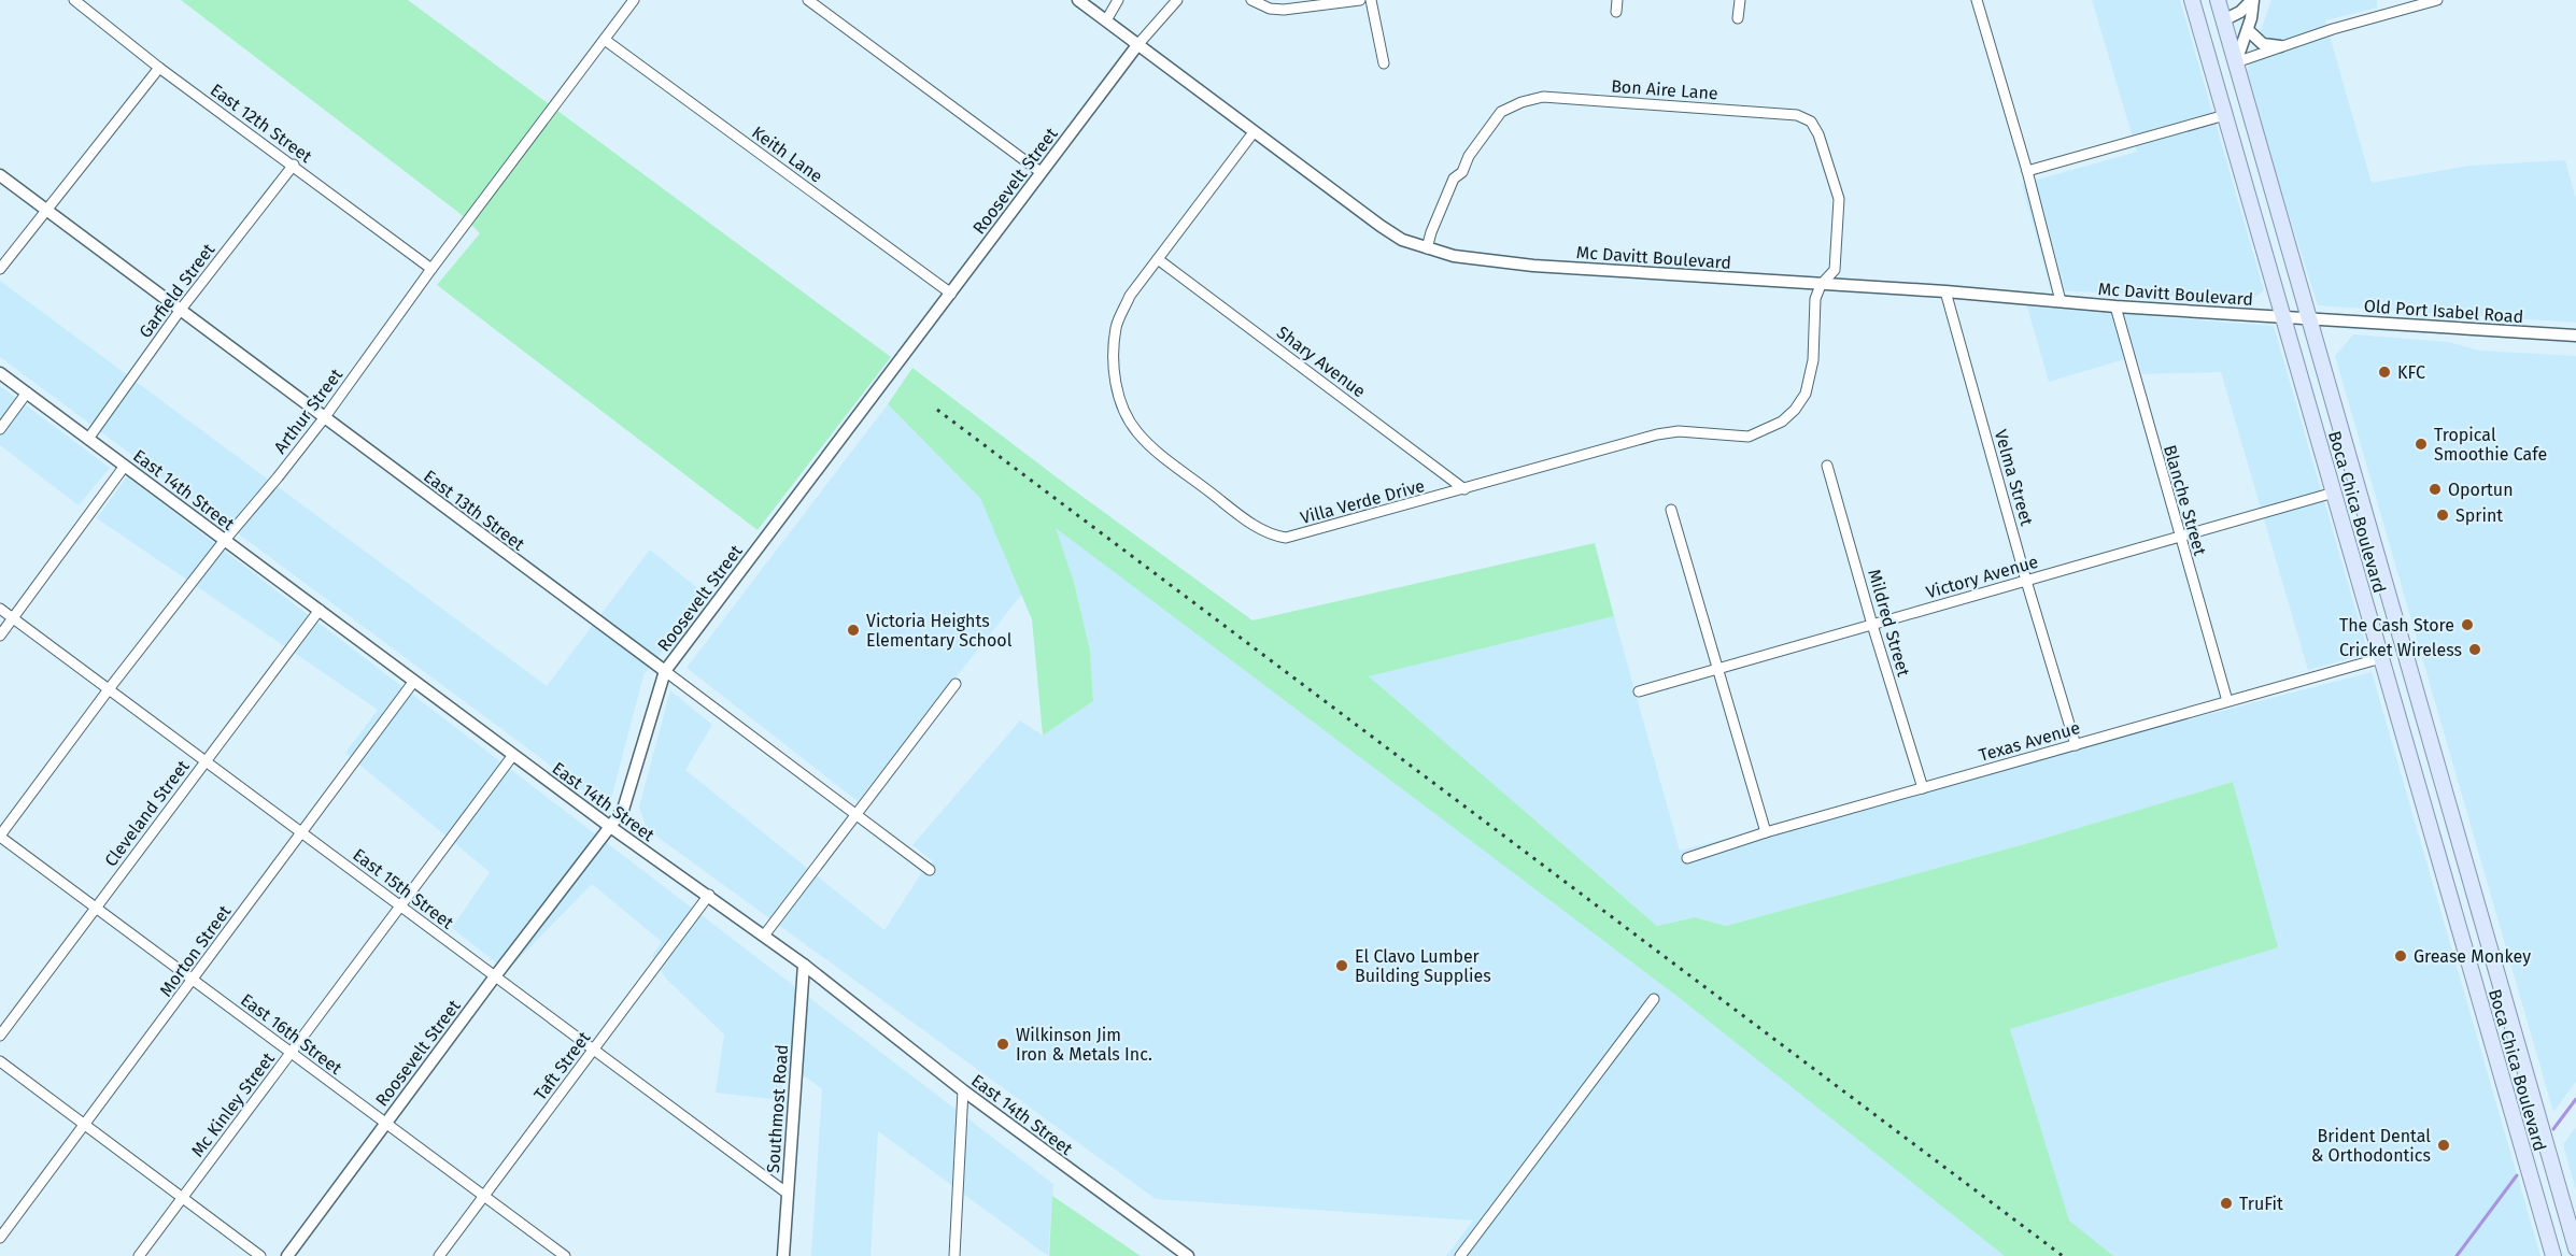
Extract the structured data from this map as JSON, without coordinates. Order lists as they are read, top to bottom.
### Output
{
  "streets": {
    "main road": ["Boca Chica Boulevard"],
    "street": [
      "Bon Aire Lane",
      "East 12th Street",
      "Keith Lane",
      "Roosevelt Street",
      "Mc Davitt Boulevard",
      "Garfield Street",
      "Old Port Isabel Road",
      "Shary Avenue",
      "Arthur Street",
      "Velma Street",
      "East 14th Street",
      "Blanche Street",
      "Villa Verde Drive",
      "East 13th Street",
      "Victory Avenue",
      "Mildred Street",
      "Texas Avenue",
      "Cleveland Street",
      "East 15th Street",
      "Morton Street",
      "East 16th Street",
      "Taft Street",
      "Mc Kinley Street",
      "Southmost Road"
    ]
  },
  "crossings": [
    ["Bon Aire Lane", "Mc Davitt Boulevard"],
    ["Bon Aire Lane", "Villa Verde Drive"],
    ["East 12th Street", "Garfield Street"],
    ["East 12th Street", "Arthur Street"],
    ["Keith Lane", "Roosevelt Street"],
    ["Keith Lane", "Arthur Street"],
    ["Roosevelt Street", "Mc Davitt Boulevard"],
    ["Roosevelt Street", "East 14th Street"],
    ["Roosevelt Street", "East 13th Street"],
    ["Roosevelt Street", "East 15th Street"],
    ["Roosevelt Street", "East 16th Street"],
    ["Mc Davitt Boulevard", "Old Port Isabel Road"],
    ["Mc Davitt Boulevard", "Velma Street"],
    ["Mc Davitt Boulevard", "Blanche Street"],
    ["Mc Davitt Boulevard", "Villa Verde Drive"],
    ["Mc Davitt Boulevard", "Boca Chica Boulevard"],
    ["Garfield Street", "East 14th Street"],
    ["Garfield Street", "East 13th Street"],
    ["Old Port Isabel Road", "Boca Chica Boulevard"],
    ["Shary Avenue", "Villa Verde Drive"],
    ["Arthur Street", "East 14th Street"],
    ["Arthur Street", "East 13th Street"],
    ["Arthur Street", "East 15th Street"],
    ["Arthur Street", "East 16th Street"],
    ["Velma Street", "Victory Avenue"],
    ["Velma Street", "Texas Avenue"],
    ["East 14th Street", "Cleveland Street"],
    ["East 14th Street", "Morton Street"],
    ["East 14th Street", "Taft Street"],
    ["East 14th Street", "Mc Kinley Street"],
    ["East 14th Street", "Southmost Road"],
    ["Blanche Street", "Victory Avenue"],
    ["Blanche Street", "Texas Avenue"],
    ["Boca Chica Boulevard", "Victory Avenue"],
    ["Boca Chica Boulevard", "Texas Avenue"],
    ["Victory Avenue", "Mildred Street"],
    ["Mildred Street", "Texas Avenue"],
    ["Cleveland Street", "East 15th Street"],
    ["Cleveland Street", "East 16th Street"],
    ["East 15th Street", "Morton Street"],
    ["East 15th Street", "Taft Street"],
    ["East 15th Street", "Mc Kinley Street"],
    ["East 15th Street", "Southmost Road"],
    ["Morton Street", "East 16th Street"],
    ["East 16th Street", "Taft Street"],
    ["East 16th Street", "Mc Kinley Street"]
  ],
  "places": [
    "KFC",
    "Tropical Smoothie Cafe",
    "Oportun",
    "Sprint",
    "The Cash Store",
    "Victoria Heights Elementary School",
    "Cricket Wireless",
    "Grease Monkey",
    "El Clavo Lumber Building Supplies",
    "Wilkinson Jim Iron & Metals Inc.",
    "Brident Dental & Orthodontics",
    "TruFit"
  ]
}
